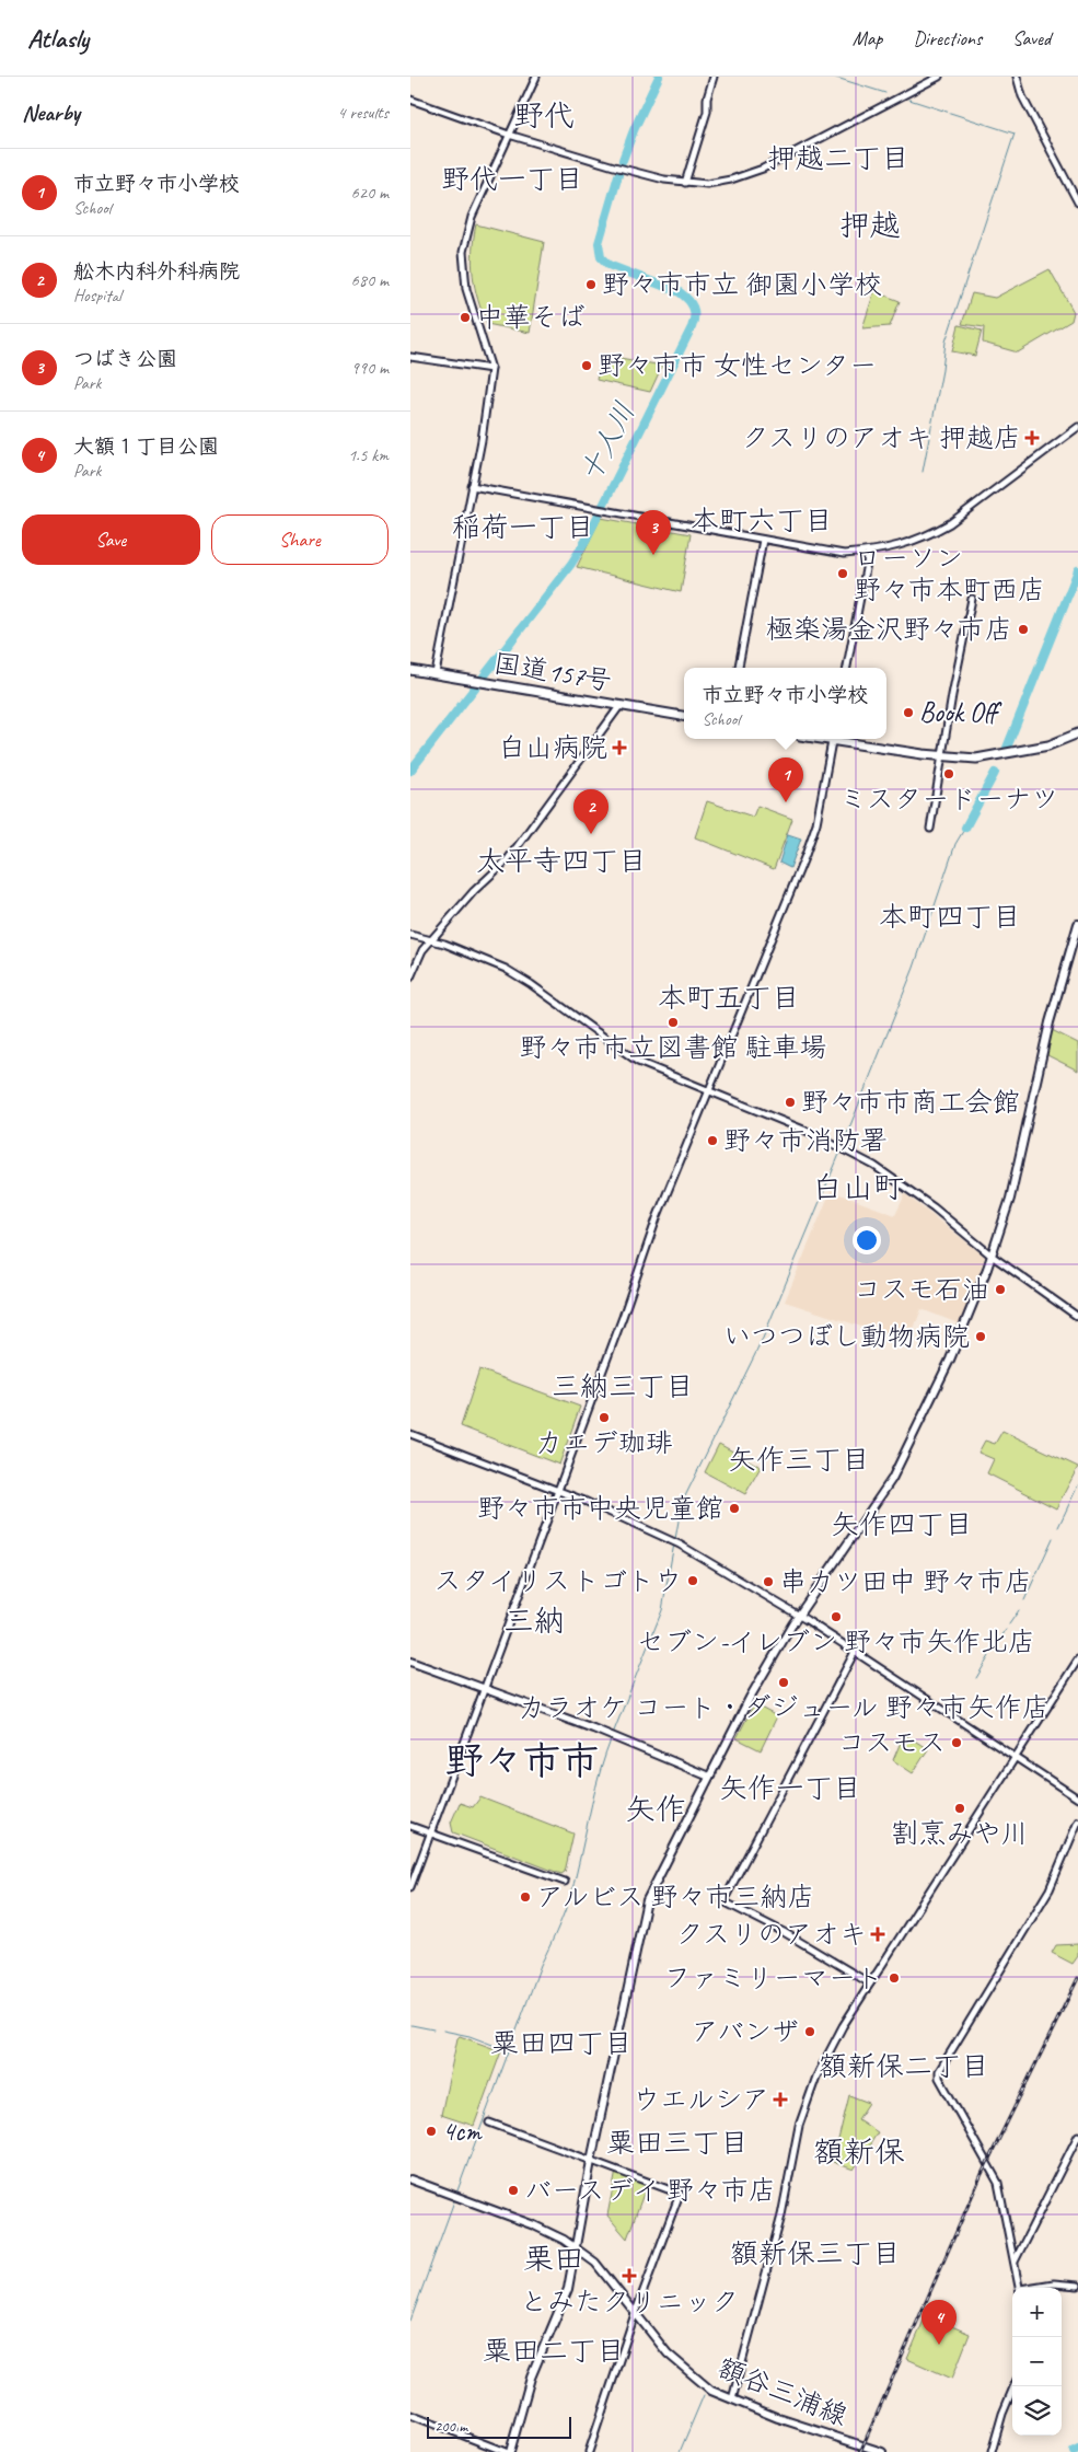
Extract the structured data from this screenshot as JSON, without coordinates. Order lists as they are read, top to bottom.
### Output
{
  "streets": {
    "highway": ["国道157号"],
    "main road": ["額谷三浦線"]
  },
  "districts": [
    "野代",
    "押越二丁目",
    "野代一丁目",
    "押越",
    "本町六丁目",
    "稲荷一丁目",
    "太平寺四丁目",
    "本町四丁目",
    "本町五丁目",
    "白山町",
    "三納三丁目",
    "矢作三丁目",
    "矢作四丁目",
    "三納",
    "野々市市",
    "矢作一丁目",
    "矢作",
    "粟田四丁目",
    "額新保二丁目",
    "粟田三丁目",
    "額新保",
    "額新保三丁目",
    "栗田",
    "粟田二丁目"
  ],
  "water": ["十人川"],
  "places": {
    "other": [
      "野々市市立 御園小学校",
      "中華そば",
      "野々市市 女性センター",
      "ローソン 野々市本町西店",
      "極楽湯金沢野々市店",
      "Book Off",
      "ミスタードーナツ",
      "野々市市立図書館 駐車場",
      "野々市市商工会館",
      "野々市消防署",
      "コスモ石油",
      "いつつぼし動物病院",
      "カエデ珈琲",
      "野々市市中央児童館",
      "スタイリストゴトウ",
      "串カツ田中 野々市店",
      "セブン-イレブン 野々市矢作北店",
      "カラオケ コート・ダジュール 野々市矢作店",
      "コスモス",
      "割烹みや川",
      "アルビス 野々市三納店",
      "ファミリーマート",
      "アバンザ",
      "4cm",
      "バースデイ 野々市店"
    ],
    "health": [
      "クスリのアオキ 押越店",
      "白山病院",
      "クスリのアオキ",
      "ウエルシア",
      "とみたクリニック"
    ]
  },
  "scale_bar": "200 m",
  "page": {
    "header": "Atlasly",
    "nav": ["Map", "Directions", "Saved"],
    "heading": ["Nearby", "4 results"],
    "list": [
      {
        "mark": "1",
        "name": "市立野々市小学校",
        "note": "School",
        "value": "620 m"
      },
      {
        "mark": "2",
        "name": "舩木内科外科病院",
        "note": "Hospital",
        "value": "680 m"
      },
      {
        "mark": "3",
        "name": "つばき公園",
        "note": "Park",
        "value": "990 m"
      },
      {
        "mark": "4",
        "name": "大額１丁目公園",
        "note": "Park",
        "value": "1.5 km"
      }
    ],
    "buttons": ["Save", "Share"],
    "pins": [
      "3",
      "1",
      "2",
      "4"
    ],
    "popup": ["市立野々市小学校", "School"],
    "map_buttons": ["+", "−"],
    "scale": "200 m"
  }
}
